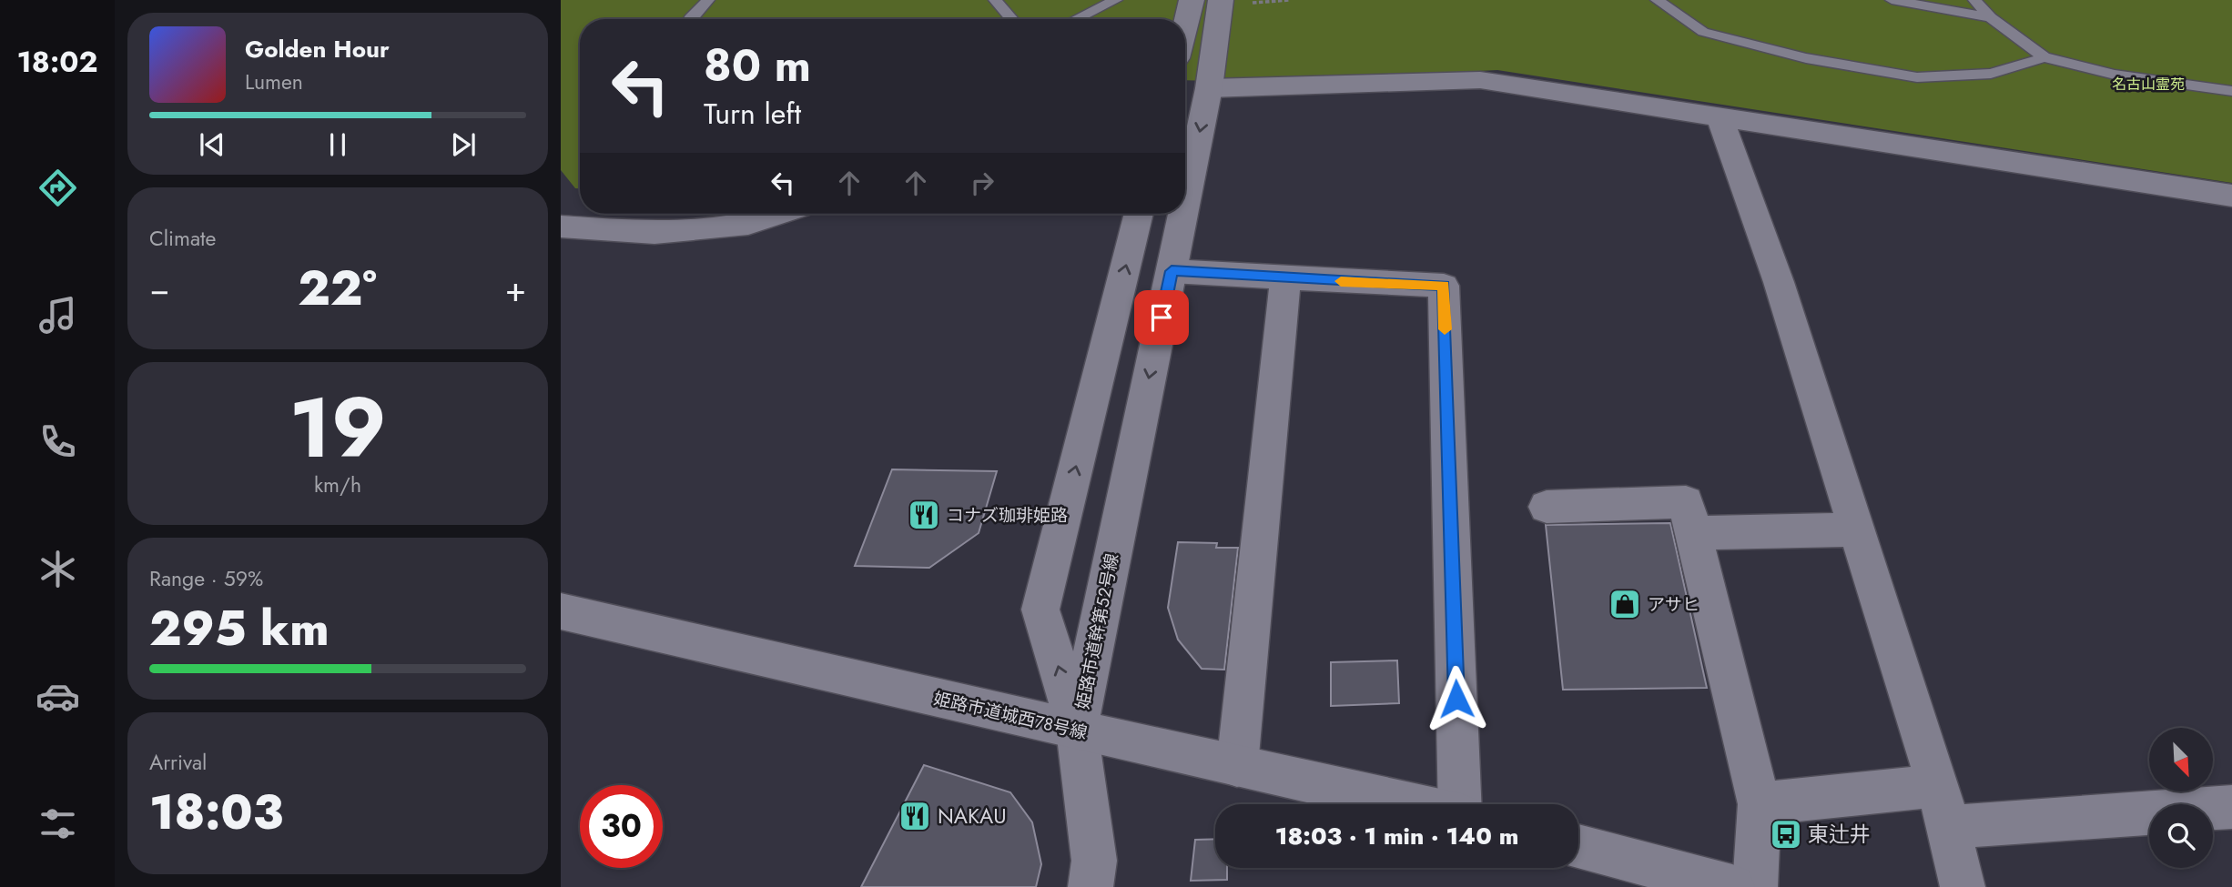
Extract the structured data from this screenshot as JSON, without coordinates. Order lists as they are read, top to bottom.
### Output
{
  "streets": {
    "street": ["姫路市道幹第５２号線", "姫路市道城西78号線"]
  },
  "crossings": [
    ["姫路市道幹第５２号線", "姫路市道城西78号線"]
  ],
  "parks": ["名古山霊苑"],
  "places": {
    "restaurant": ["コナズ珈琲姫路", "NAKAU"],
    "shop": ["アサヒ"],
    "bus stop": ["東辻井"]
  },
  "north": "bottom right",
  "page": {
    "tabs": "18:02",
    "turn": ["80 m", "Turn left"],
    "song": ["Golden Hour", "Lumen"],
    "tile": [
      "Climate",
      ["19", "km/h"],
      ["Range · 59%", "295 km"],
      ["Arrival", "18:03"]
    ],
    "heat": ["−", "22°", "+"],
    "limit": "30",
    "trip": "18:03 · 1 min · 140 m"
  }
}
